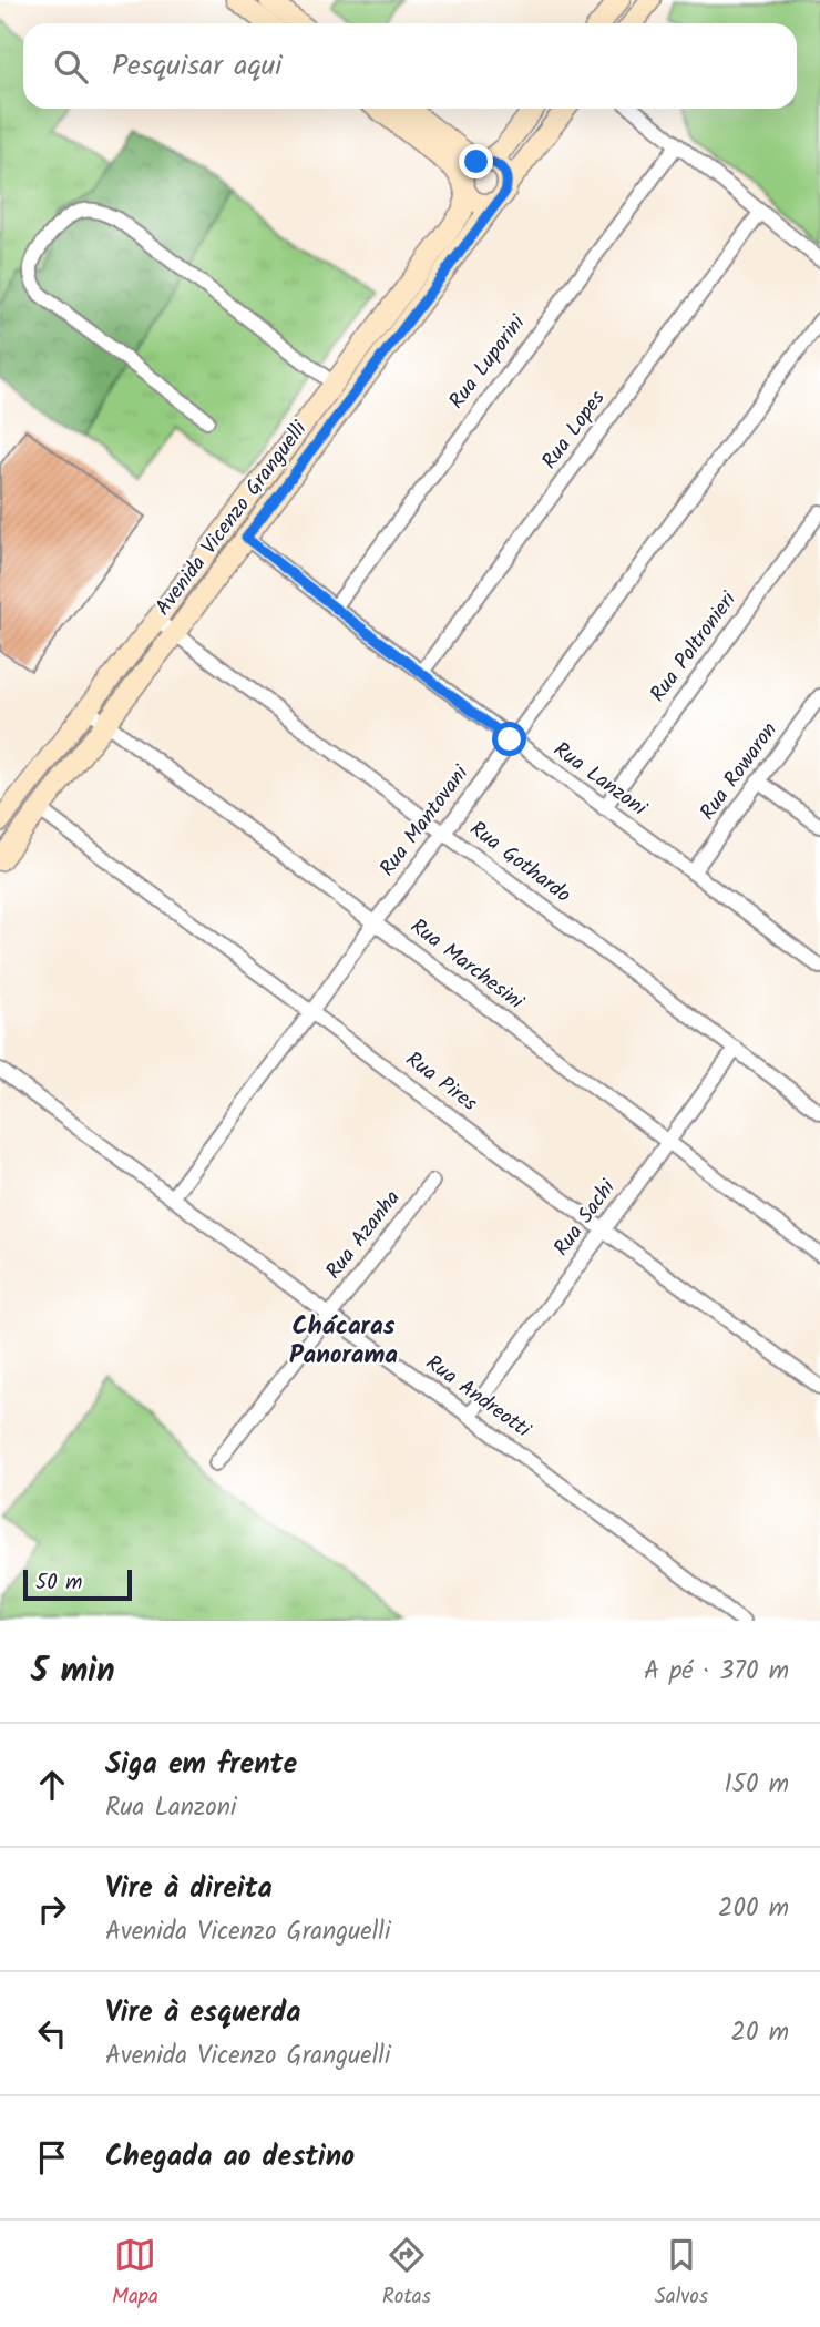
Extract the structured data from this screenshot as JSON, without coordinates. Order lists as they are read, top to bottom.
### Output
{
  "streets": {
    "street": [
      "Rua Luporini",
      "Rua Lopes",
      "Avenida Vicenzo Granguelli",
      "Rua Poltronieri",
      "Rua Rowaron",
      "Rua Lanzoni",
      "Rua Mantovani",
      "Rua Gothardo",
      "Rua Marchesini",
      "Rua Pires",
      "Rua Sachi",
      "Rua Azanha",
      "Rua Andreotti"
    ]
  },
  "crossings": [
    ["Rua Luporini", "Rua Lanzoni"],
    ["Rua Lopes", "Rua Lanzoni"],
    ["Avenida Vicenzo Granguelli", "Rua Lanzoni"],
    ["Avenida Vicenzo Granguelli", "Rua Gothardo"],
    ["Avenida Vicenzo Granguelli", "Rua Marchesini"],
    ["Avenida Vicenzo Granguelli", "Rua Pires"],
    ["Rua Poltronieri", "Rua Lanzoni"],
    ["Rua Rowaron", "Rua Lanzoni"],
    ["Rua Lanzoni", "Rua Mantovani"],
    ["Rua Mantovani", "Rua Gothardo"],
    ["Rua Mantovani", "Rua Marchesini"],
    ["Rua Mantovani", "Rua Pires"],
    ["Rua Mantovani", "Rua Andreotti"],
    ["Rua Gothardo", "Rua Sachi"],
    ["Rua Marchesini", "Rua Sachi"],
    ["Rua Pires", "Rua Sachi"],
    ["Rua Sachi", "Rua Andreotti"],
    ["Rua Azanha", "Rua Andreotti"]
  ],
  "districts": ["Chácaras Panorama"],
  "scale_bar": "50 m",
  "page": {
    "search": "Pesquisar aqui",
    "scale": "50 m",
    "heading": ["5 min", "A pé · 370 m"],
    "list": [
      ["Siga em frente", "Rua Lanzoni", "150 m"],
      ["Vire à direita", "Avenida Vicenzo Granguelli", "200 m"],
      ["Vire à esquerda", "Avenida Vicenzo Granguelli", "20 m"],
      "Chegada ao destino"
    ],
    "nav": ["Mapa", "Rotas", "Salvos"]
  }
}
